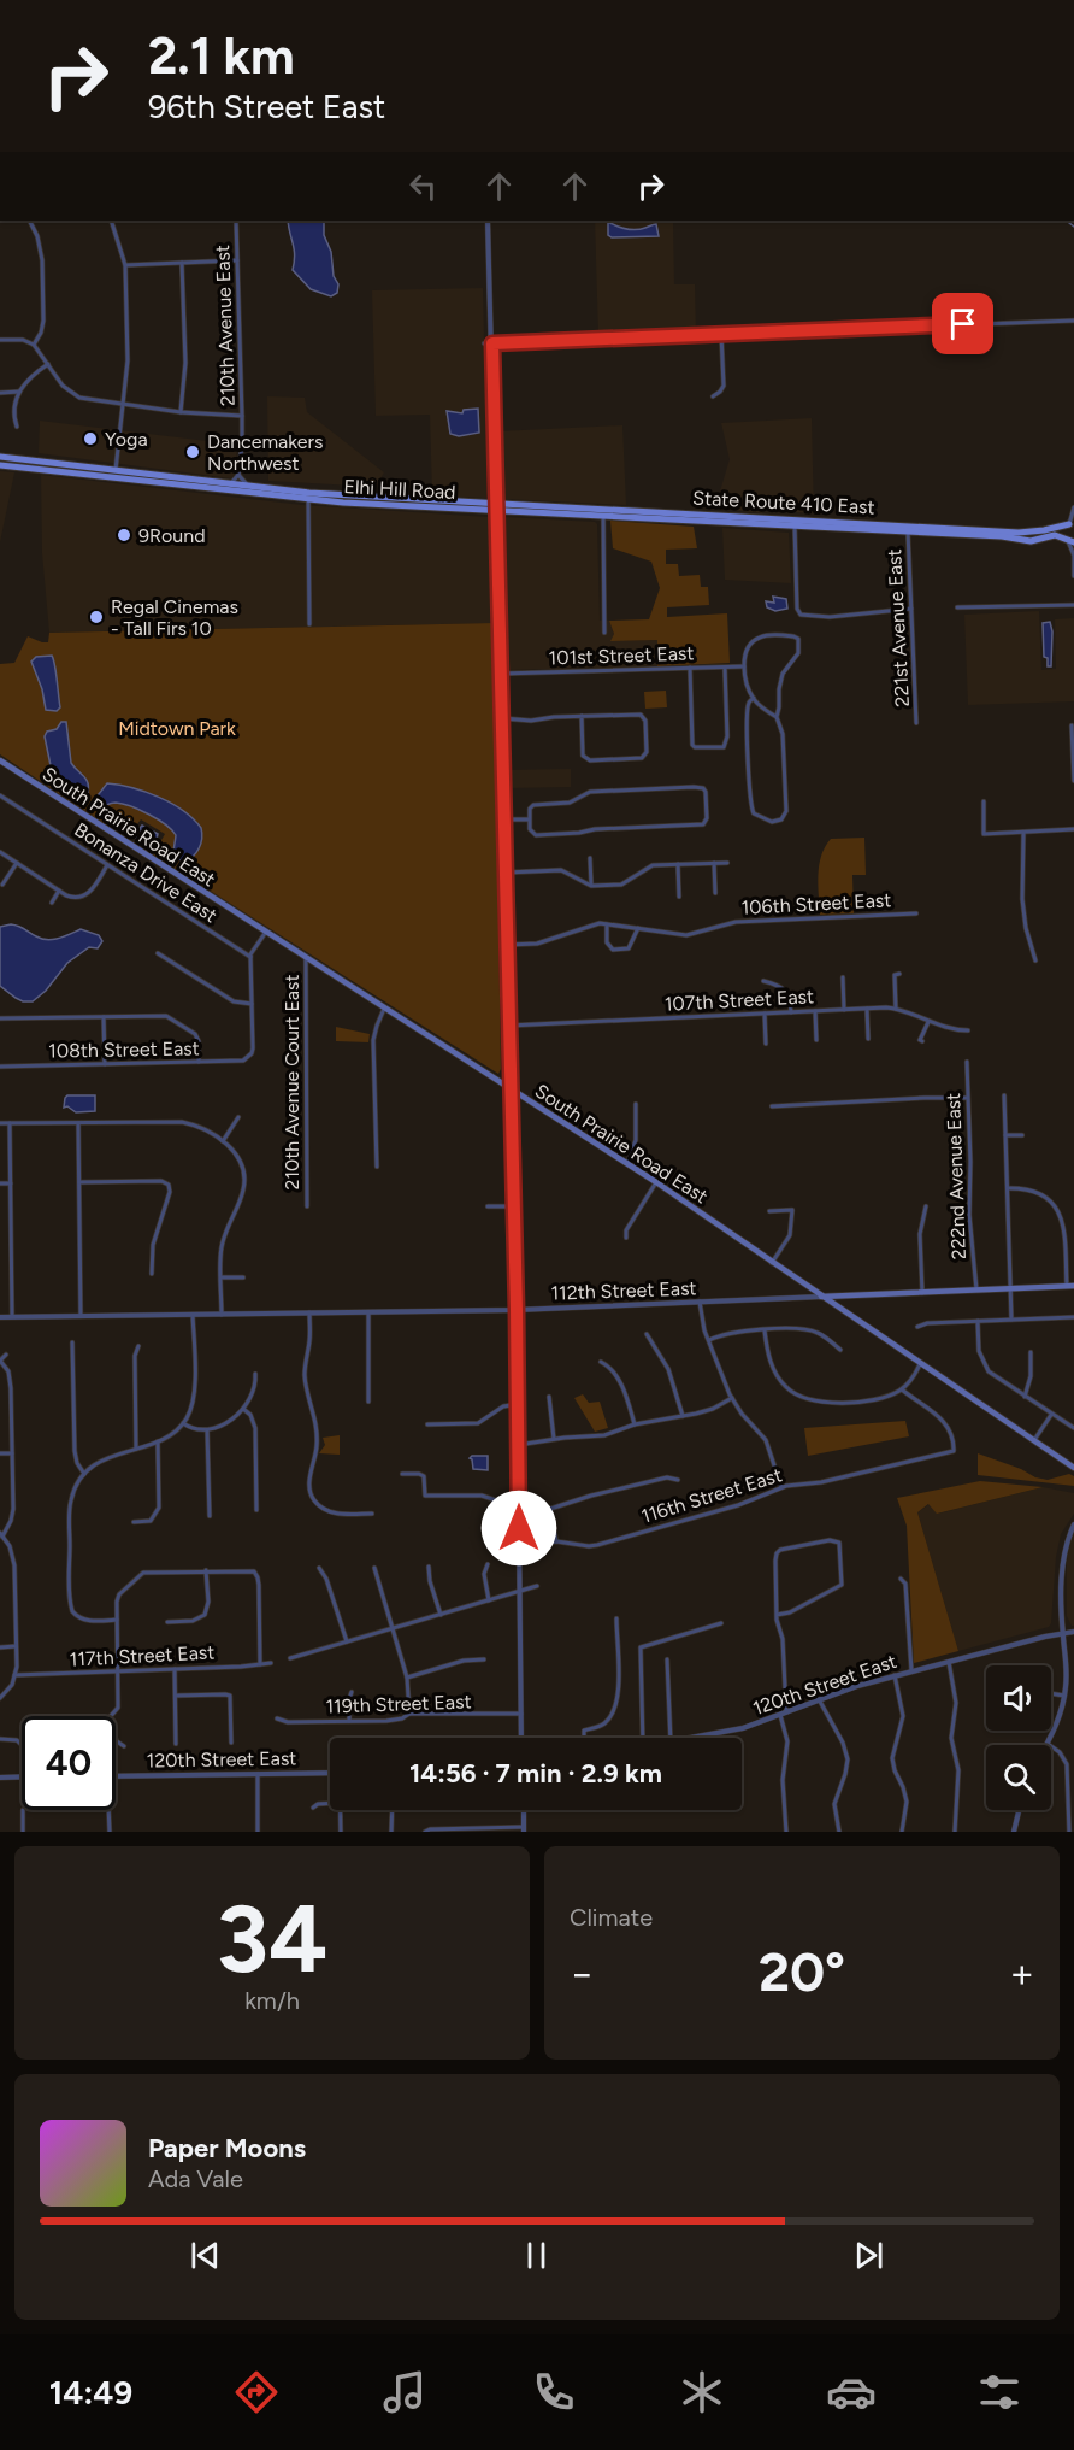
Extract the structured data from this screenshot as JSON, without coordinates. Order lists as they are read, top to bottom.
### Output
{
  "streets": {
    "main road": [
      "Elhi Hill Road",
      "State Route 410 East",
      "South Prairie Road East",
      "112th Street East"
    ],
    "street": [
      "210th Avenue East",
      "221st Avenue East",
      "101st Street East",
      "Bonanza Drive East",
      "106th Street East",
      "107th Street East",
      "108th Street East",
      "210th Avenue Court East",
      "222nd Avenue East",
      "116th Street East",
      "117th Street East",
      "120th Street East",
      "119th Street East"
    ]
  },
  "crossings": [
    ["Elhi Hill Road", "State Route 410 East"],
    ["State Route 410 East", "221st Avenue East"],
    ["South Prairie Road East", "210th Avenue Court East"],
    ["South Prairie Road East", "112th Street East"],
    ["222nd Avenue East", "112th Street East"]
  ],
  "parks": ["Midtown Park"],
  "places": [
    "Yoga",
    "Dancemakers Northwest",
    "9Round",
    "Regal Cinemas - Tall Firs 10"
  ],
  "page": {
    "turn": ["2.1 km", "96th Street East"],
    "limit": "40",
    "trip": "14:56 · 7 min · 2.9 km",
    "tile": [
      ["34", "km/h"],
      "Climate"
    ],
    "heat": ["−", "20°", "+"],
    "song": ["Paper Moons", "Ada Vale"],
    "tabs": "14:49"
  }
}
